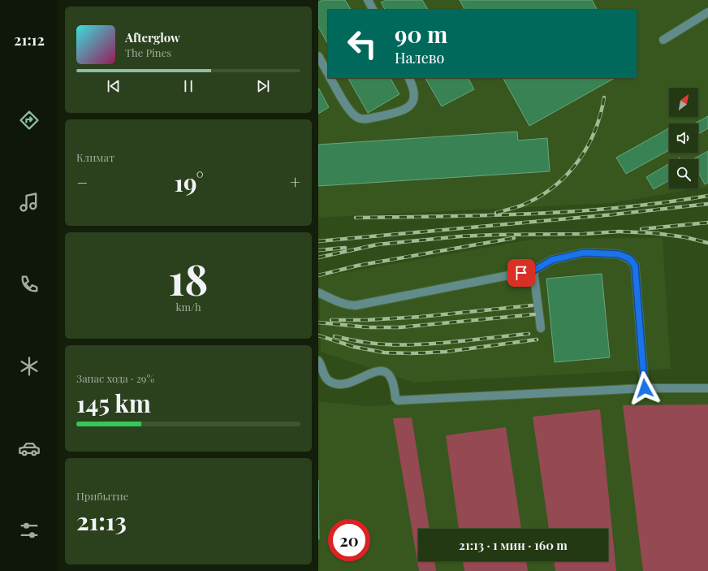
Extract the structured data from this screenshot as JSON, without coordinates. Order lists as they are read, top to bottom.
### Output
{
  "north": "top right",
  "page": {
    "tabs": "21:12",
    "turn": ["90 m", "Налево"],
    "song": ["Afterglow", "The Pines"],
    "tile": [
      "Климат",
      ["18", "km/h"],
      ["Запас хода · 29%", "145 km"],
      ["Прибытие", "21:13"]
    ],
    "heat": ["−", "19°", "+"],
    "limit": "20",
    "trip": "21:13 · 1 мин · 160 m"
  }
}
